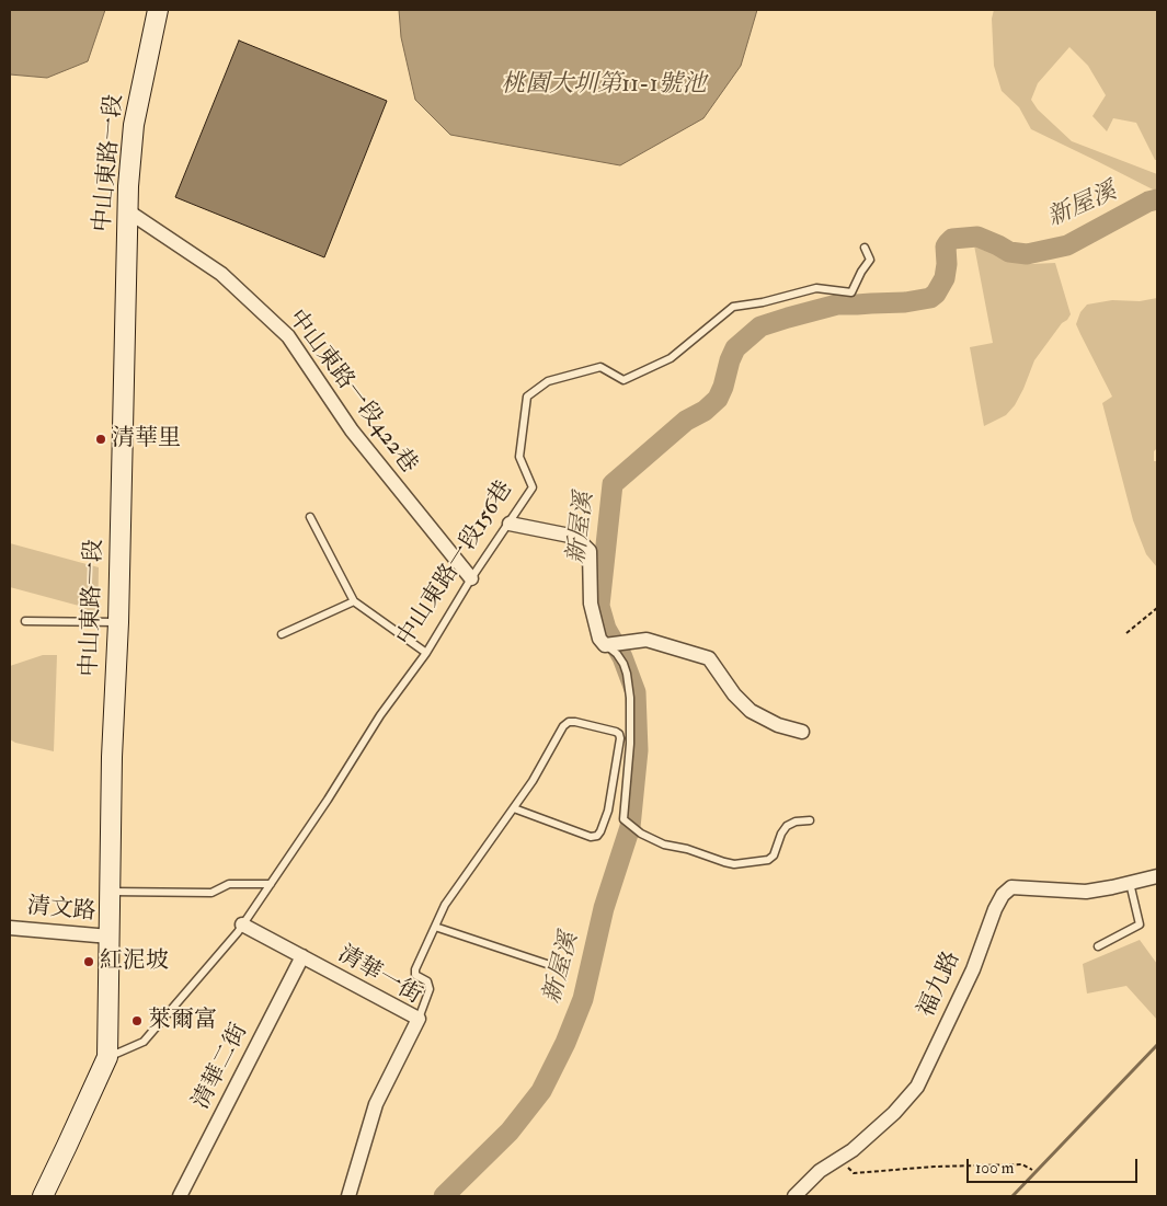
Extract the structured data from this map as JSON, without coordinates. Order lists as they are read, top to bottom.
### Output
{
  "streets": {
    "main road": ["中山東路一段"],
    "street": [
      "中山東路一段422巷",
      "清文路",
      "清華一街",
      "福九路",
      "清華二街"
    ],
    "lane": ["中山東路一段156巷"]
  },
  "crossings": [
    ["中山東路一段", "中山東路一段422巷"],
    ["中山東路一段", "中山東路一段156巷"],
    ["中山東路一段", "清文路"],
    ["中山東路一段422巷", "中山東路一段156巷"],
    ["中山東路一段156巷", "清華一街"],
    ["清華一街", "清華二街"]
  ],
  "water": ["桃園大圳第11-1號池", "新屋溪"],
  "places": ["清華里", "紅泥坡", "萊爾富"],
  "scale_bar": "100 m"
}
